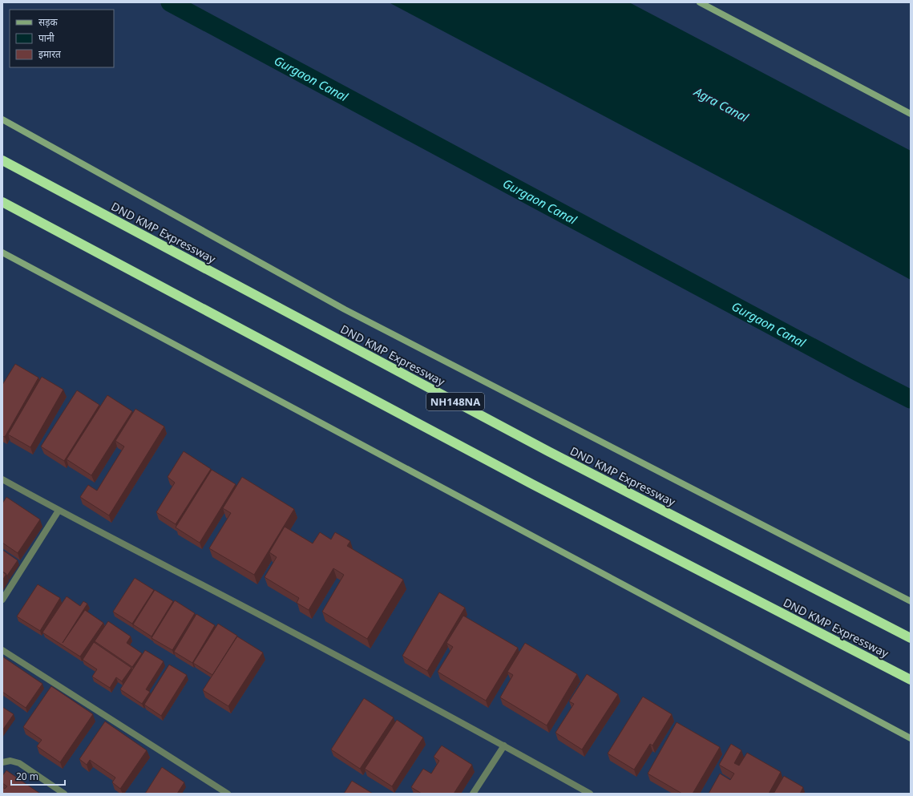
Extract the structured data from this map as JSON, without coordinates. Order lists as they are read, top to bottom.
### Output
{
  "streets": {
    "highway": ["DND KMP Expressway", "NH148NA"]
  },
  "water": ["Gurgaon Canal", "Agra Canal"],
  "legend": ["सड़क", "पानी", "इमारत"],
  "scale_bar": "20 m"
}
